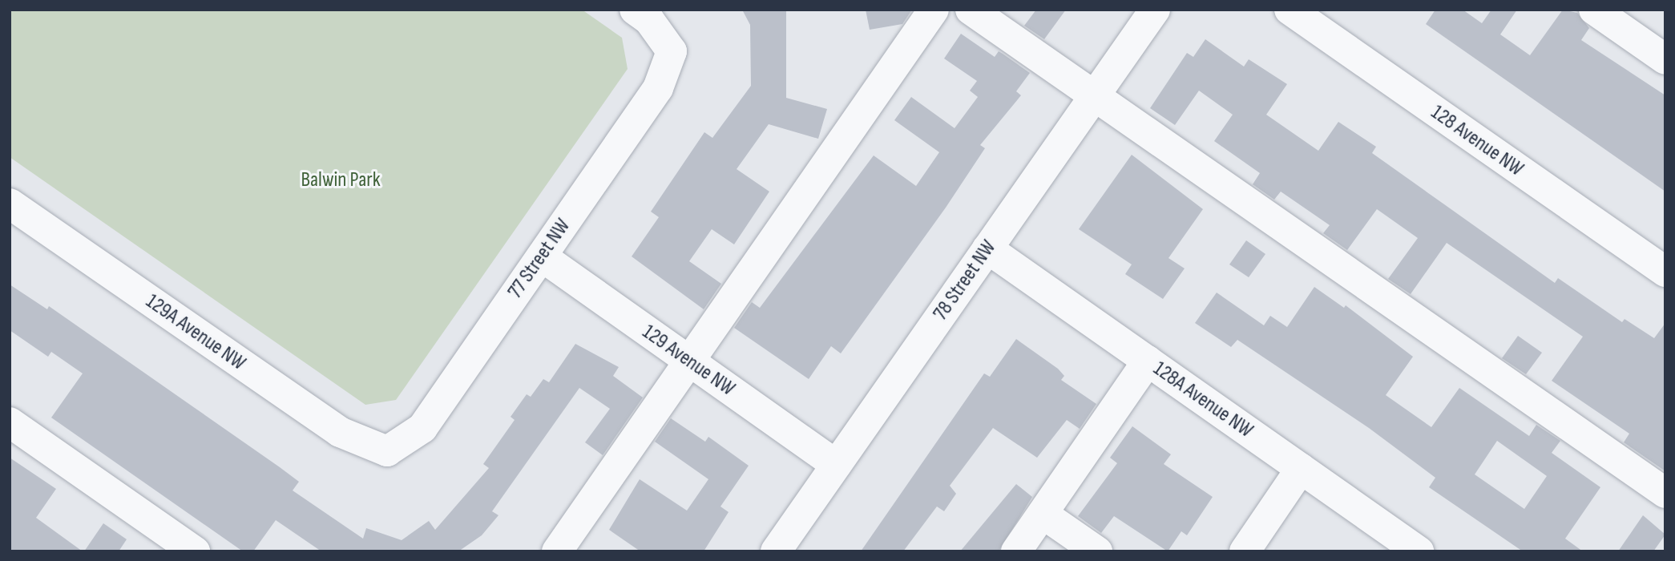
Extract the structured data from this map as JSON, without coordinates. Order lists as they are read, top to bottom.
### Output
{
  "streets": {
    "street": [
      "128 Avenue NW",
      "77 Street NW",
      "78 Street NW",
      "129A Avenue NW",
      "129 Avenue NW",
      "128A Avenue NW"
    ]
  },
  "crossings": [
    ["77 Street NW", "129A Avenue NW"],
    ["77 Street NW", "129 Avenue NW"],
    ["78 Street NW", "129 Avenue NW"],
    ["78 Street NW", "128A Avenue NW"]
  ],
  "parks": ["Balwin Park"]
}
